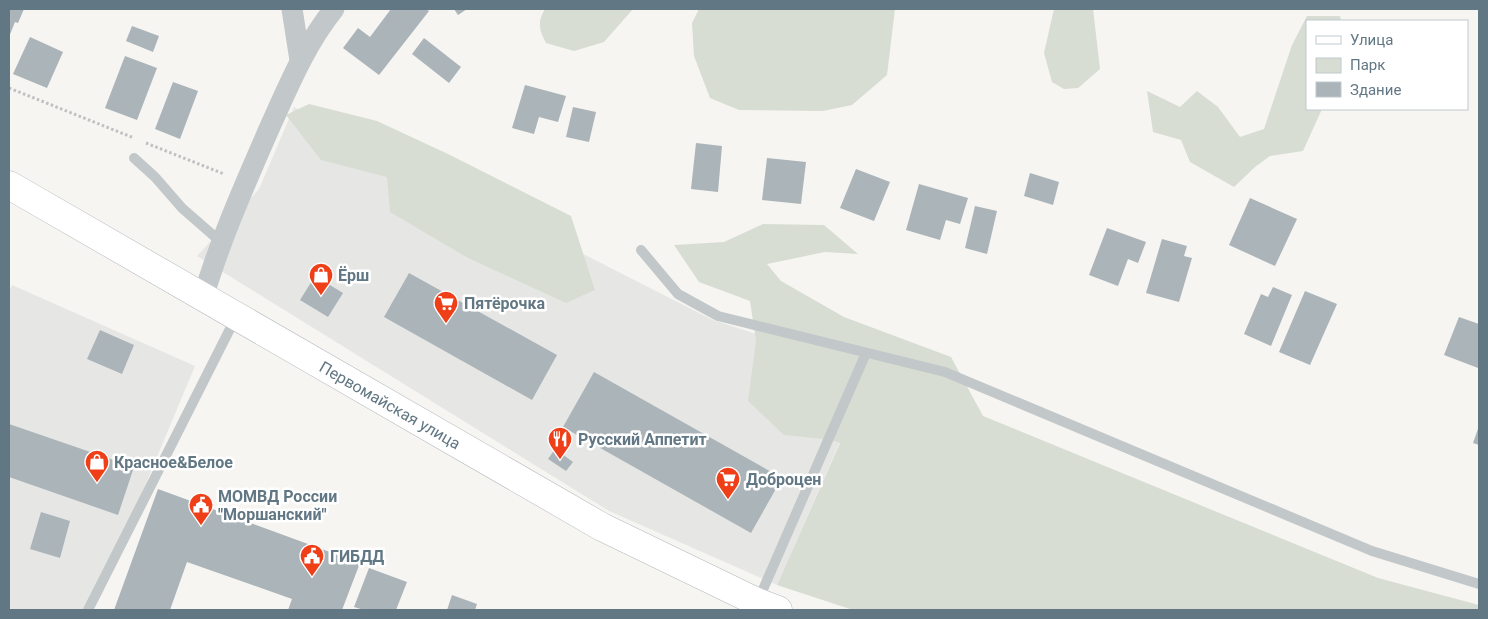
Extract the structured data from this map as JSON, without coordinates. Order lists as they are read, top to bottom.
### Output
{
  "streets": {
    "main road": ["Первомайская улица"]
  },
  "places": {
    "shop": ["Ёрш", "Красное&Белое"],
    "supermarket": ["Пятёрочка", "Доброцен"],
    "restaurant": ["Русский Аппетит"],
    "public building": ["МОМВД России \"Моршанский\"", "ГИБДД"]
  },
  "legend": ["Улица", "Парк", "Здание"]
}
